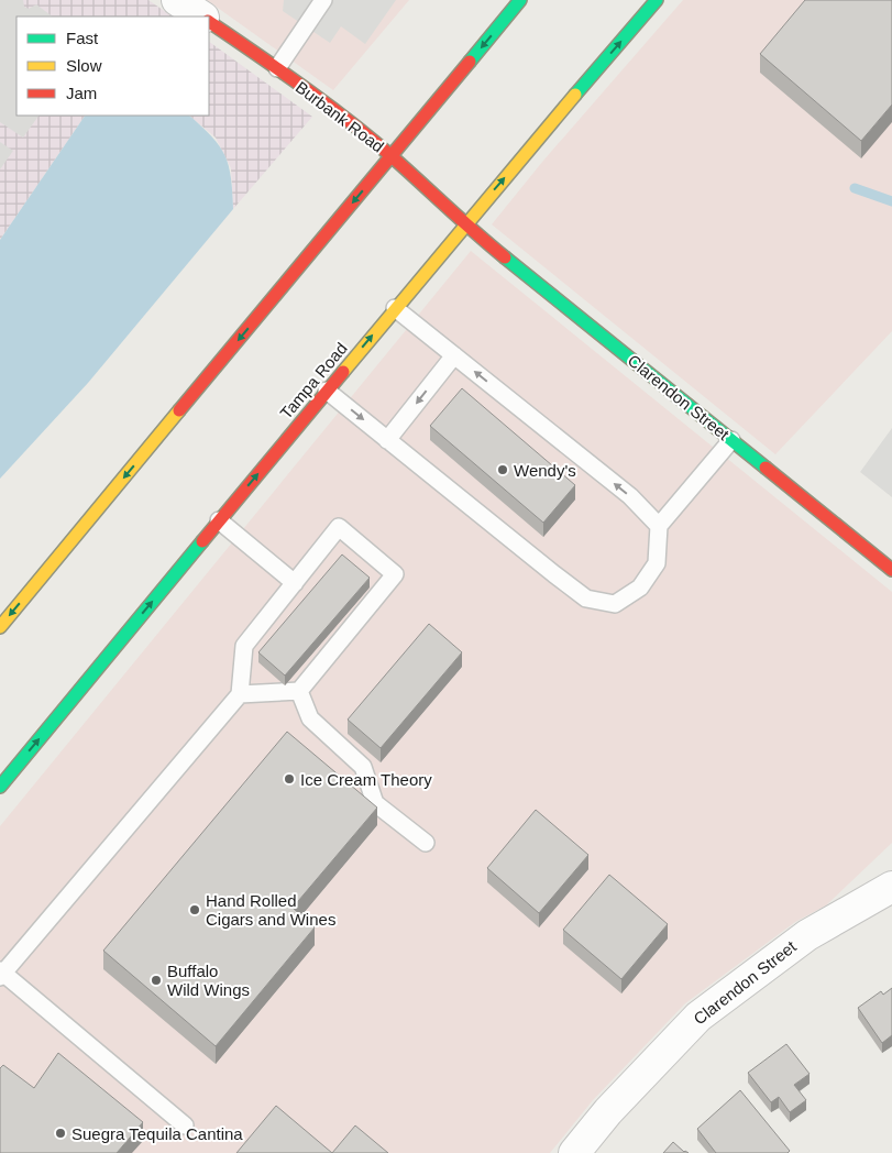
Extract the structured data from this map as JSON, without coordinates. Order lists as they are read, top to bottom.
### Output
{
  "streets": {
    "main road": ["Burbank Road", "Tampa Road", "Clarendon Street"]
  },
  "crossings": [
    ["Burbank Road", "Tampa Road"],
    ["Burbank Road", "Clarendon Street"],
    ["Tampa Road", "Clarendon Street"]
  ],
  "places": [
    "Wendy's",
    "Ice Cream Theory",
    "Hand Rolled Cigars and Wines",
    "Buffalo Wild Wings",
    "Suegra Tequila Cantina"
  ],
  "legend": ["Fast", "Slow", "Jam"]
}
